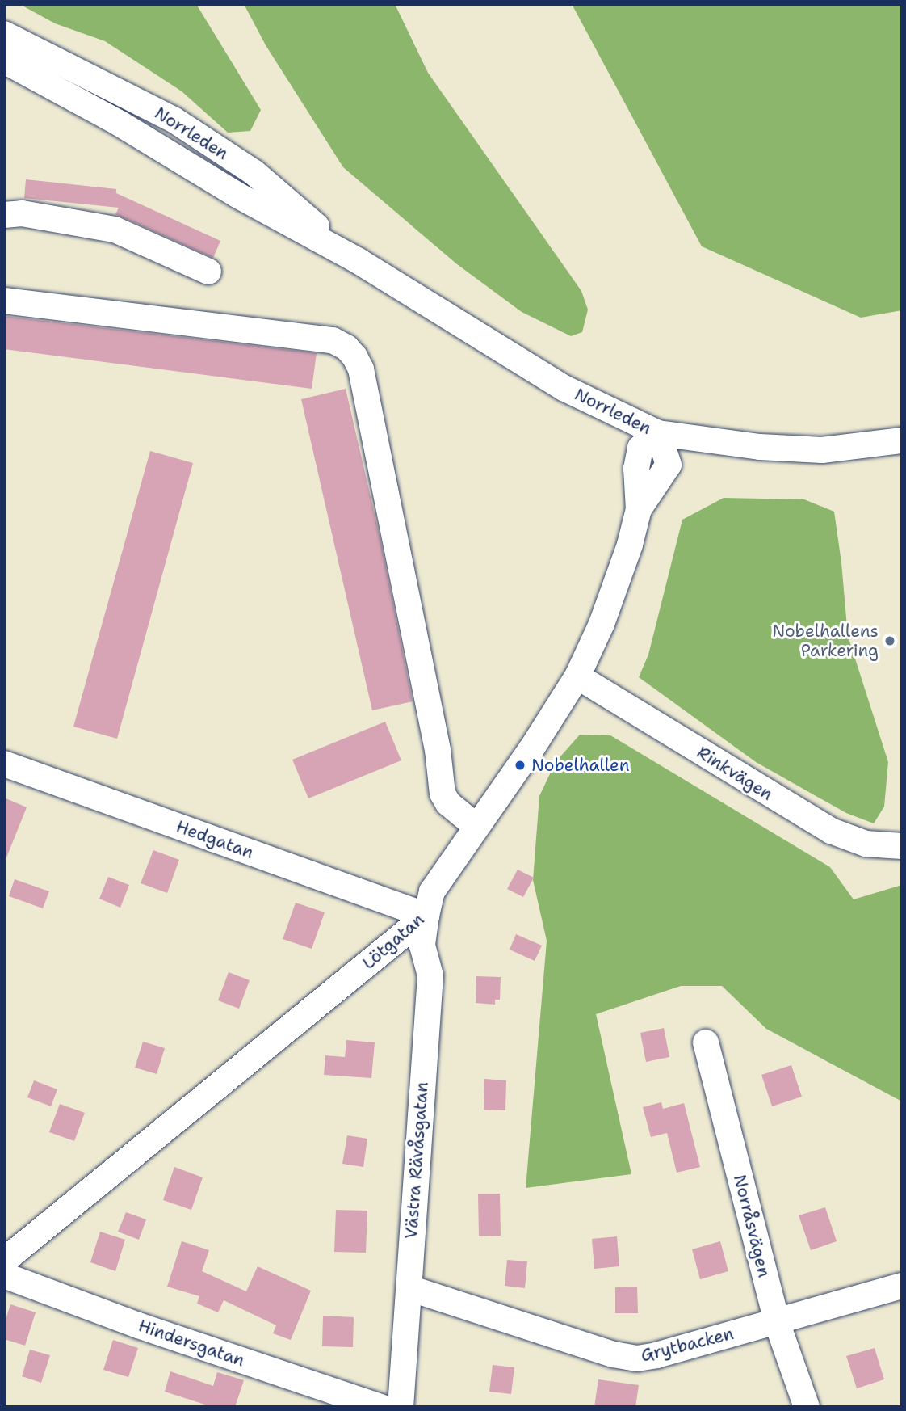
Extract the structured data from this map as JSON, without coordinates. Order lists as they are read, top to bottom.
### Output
{
  "streets": {
    "street": [
      "Norrleden",
      "Rinkvägen",
      "Hedgatan",
      "Lötgatan",
      "Västra Rävåsgatan",
      "Norråsvägen",
      "Hindersgatan",
      "Grytbacken"
    ]
  },
  "crossings": [
    ["Norrleden", "Lötgatan"],
    ["Rinkvägen", "Lötgatan"],
    ["Hedgatan", "Lötgatan"],
    ["Hedgatan", "Västra Rävåsgatan"],
    ["Lötgatan", "Västra Rävåsgatan"],
    ["Västra Rävåsgatan", "Grytbacken"],
    ["Norråsvägen", "Grytbacken"]
  ],
  "places": ["Nobelhallens Parkering", "Nobelhallen"]
}
